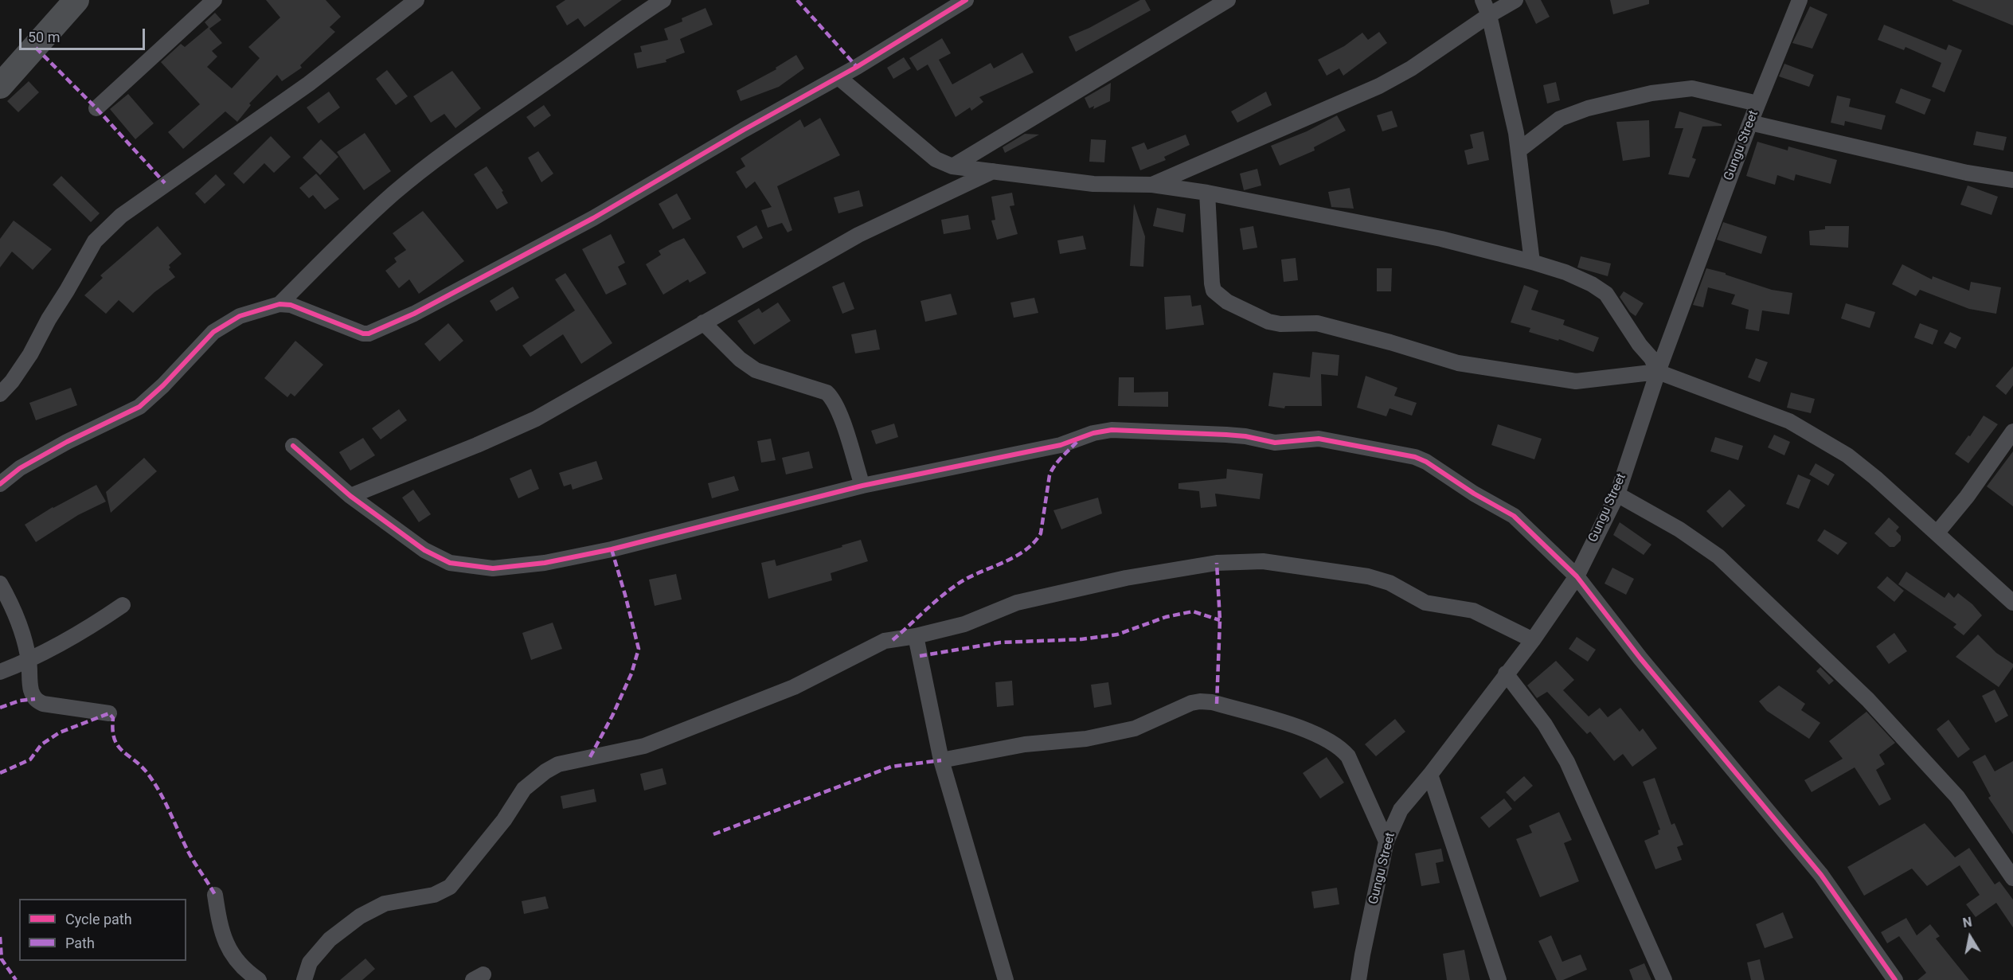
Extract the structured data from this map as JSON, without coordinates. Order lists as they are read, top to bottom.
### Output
{
  "streets": {
    "street": ["Gungu Street"]
  },
  "legend": ["Cycle path", "Path"],
  "scale_bar": "50 m",
  "north": "top"
}
